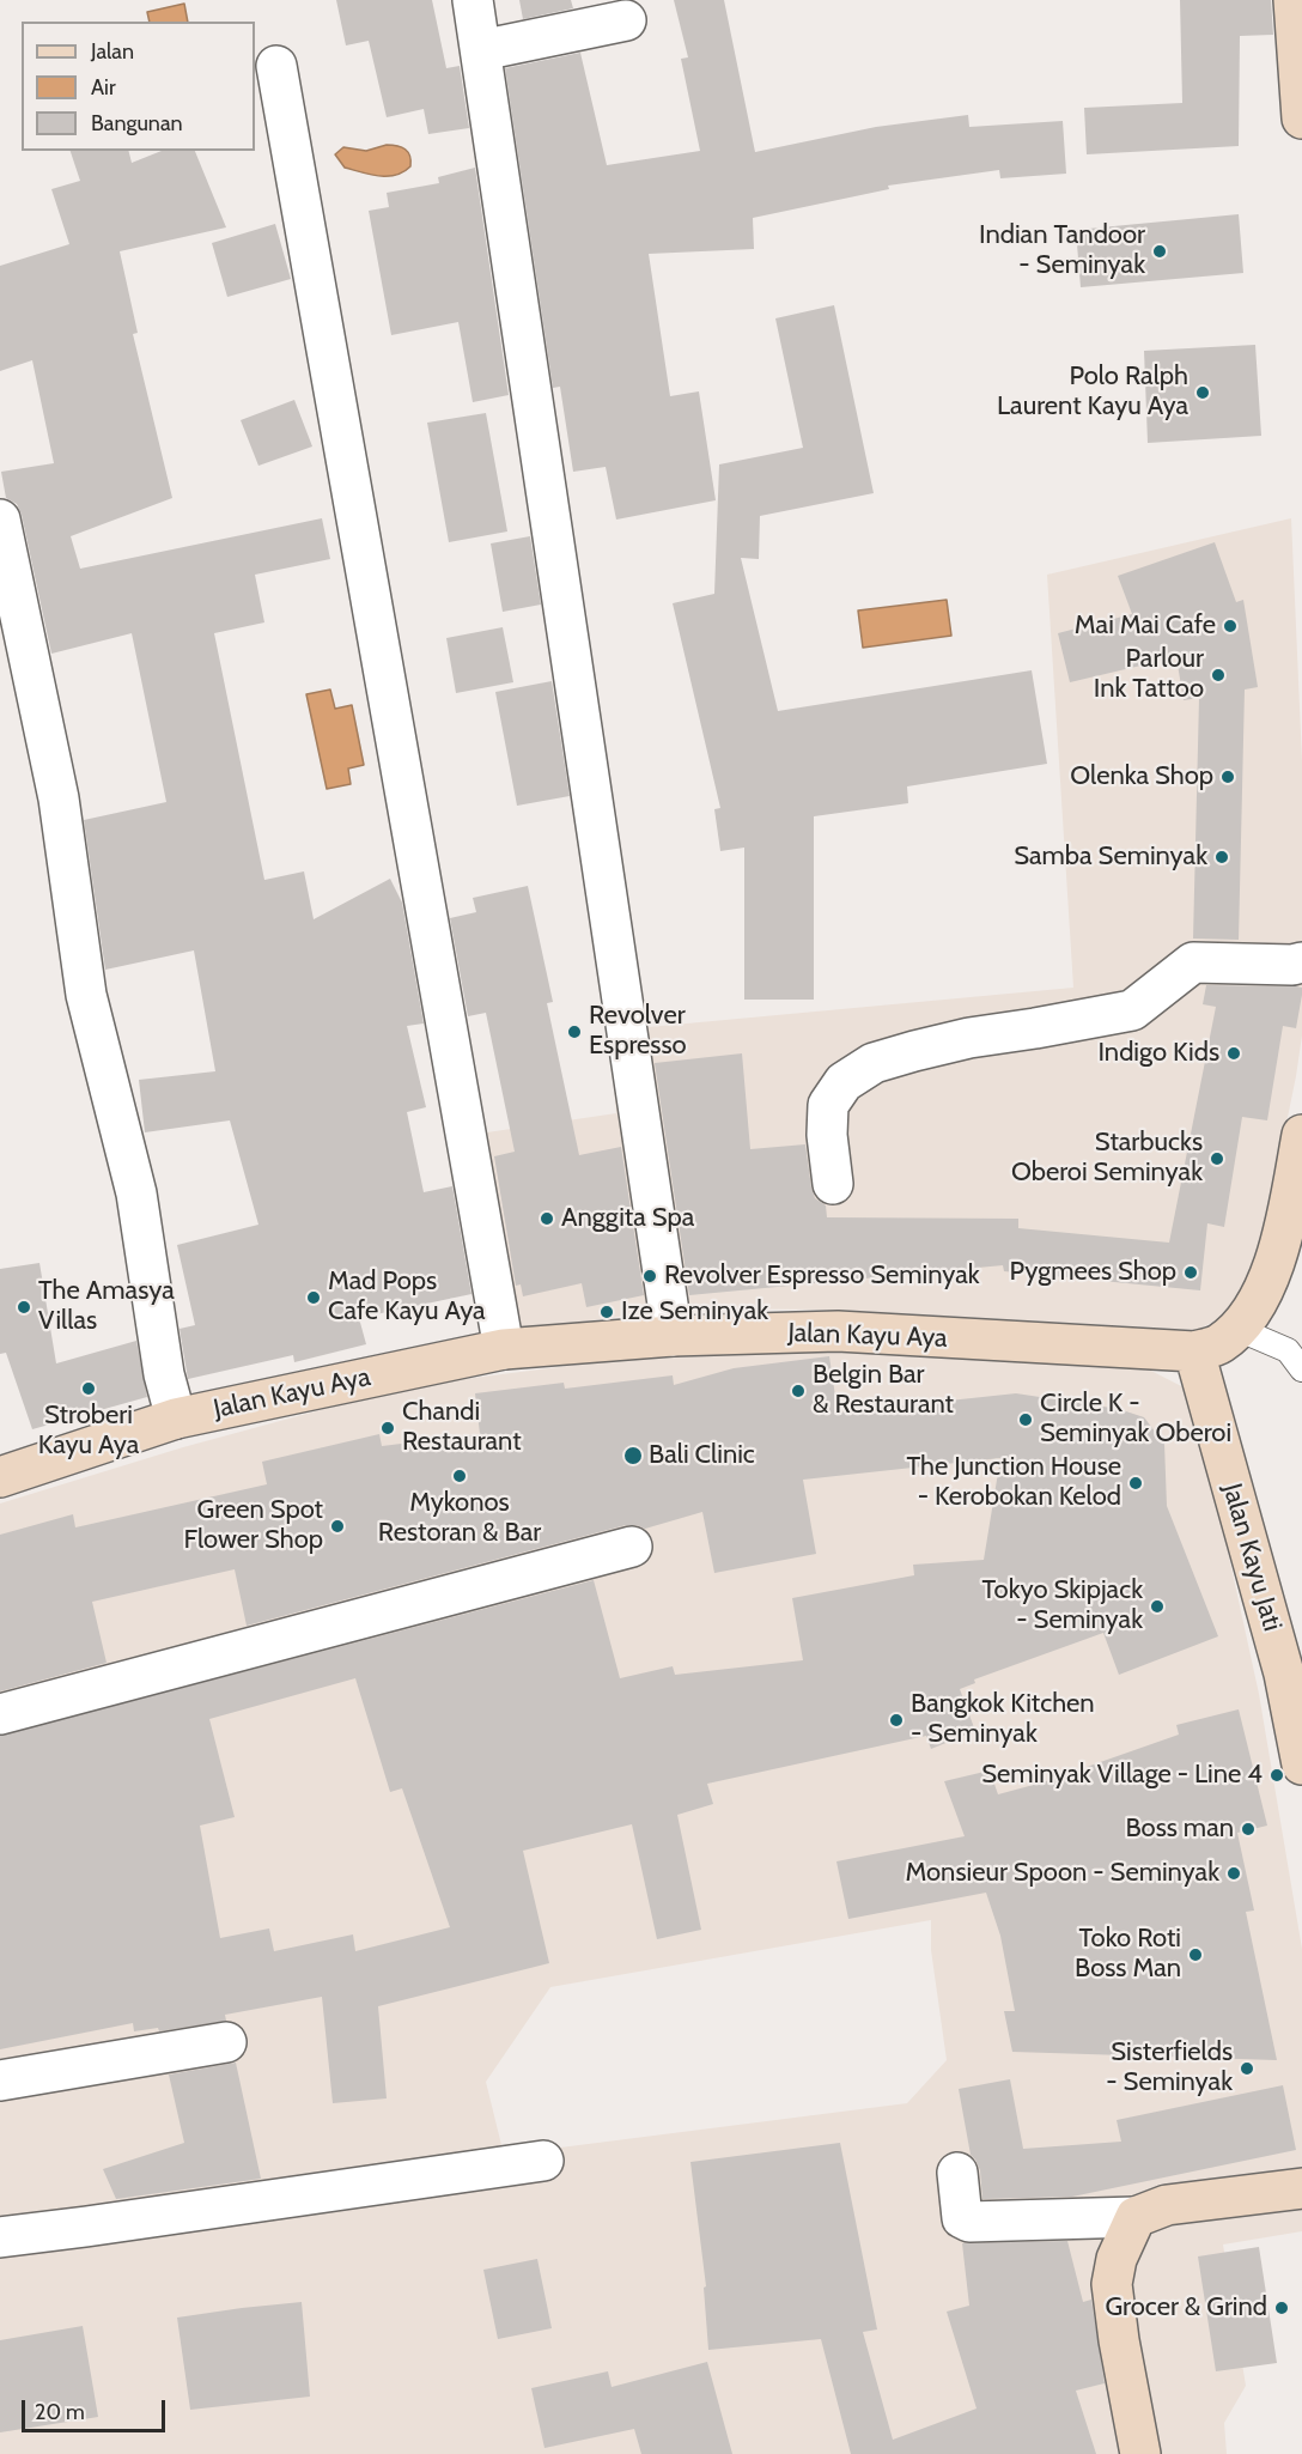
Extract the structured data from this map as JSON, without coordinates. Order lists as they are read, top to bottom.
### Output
{
  "streets": {
    "main road": ["Jalan Kayu Aya", "Jalan Kayu Jati"]
  },
  "crossings": [
    ["Jalan Kayu Aya", "Jalan Kayu Jati"]
  ],
  "places": [
    "Indian Tandoor - Seminyak",
    "Polo Ralph Laurent Kayu Aya",
    "Mai Mai Cafe",
    "Parlour Ink Tattoo",
    "Olenka Shop",
    "Samba Seminyak",
    "Revolver Espresso",
    "Indigo Kids",
    "Starbucks Oberoi Seminyak",
    "Anggita Spa",
    "Pygmees Shop",
    "Revolver Espresso Seminyak",
    "Mad Pops Cafe Kayu Aya",
    "The Amasya Villas",
    "Ize Seminyak",
    "Stroberi Kayu Aya",
    "Belgin Bar & Restaurant",
    "Circle K - Seminyak Oberoi",
    "Chandi Restaurant",
    "Bali Clinic",
    "Mykonos Restoran & Bar",
    "The Junction House - Kerobokan Kelod",
    "Green Spot Flower Shop",
    "Tokyo Skipjack - Seminyak",
    "Bangkok Kitchen - Seminyak",
    "Seminyak Village - Line 4",
    "Boss man",
    "Monsieur Spoon - Seminyak",
    "Toko Roti Boss Man",
    "Sisterfields - Seminyak",
    "Grocer & Grind"
  ],
  "legend": ["Jalan", "Air", "Bangunan"],
  "scale_bar": "20 m"
}
